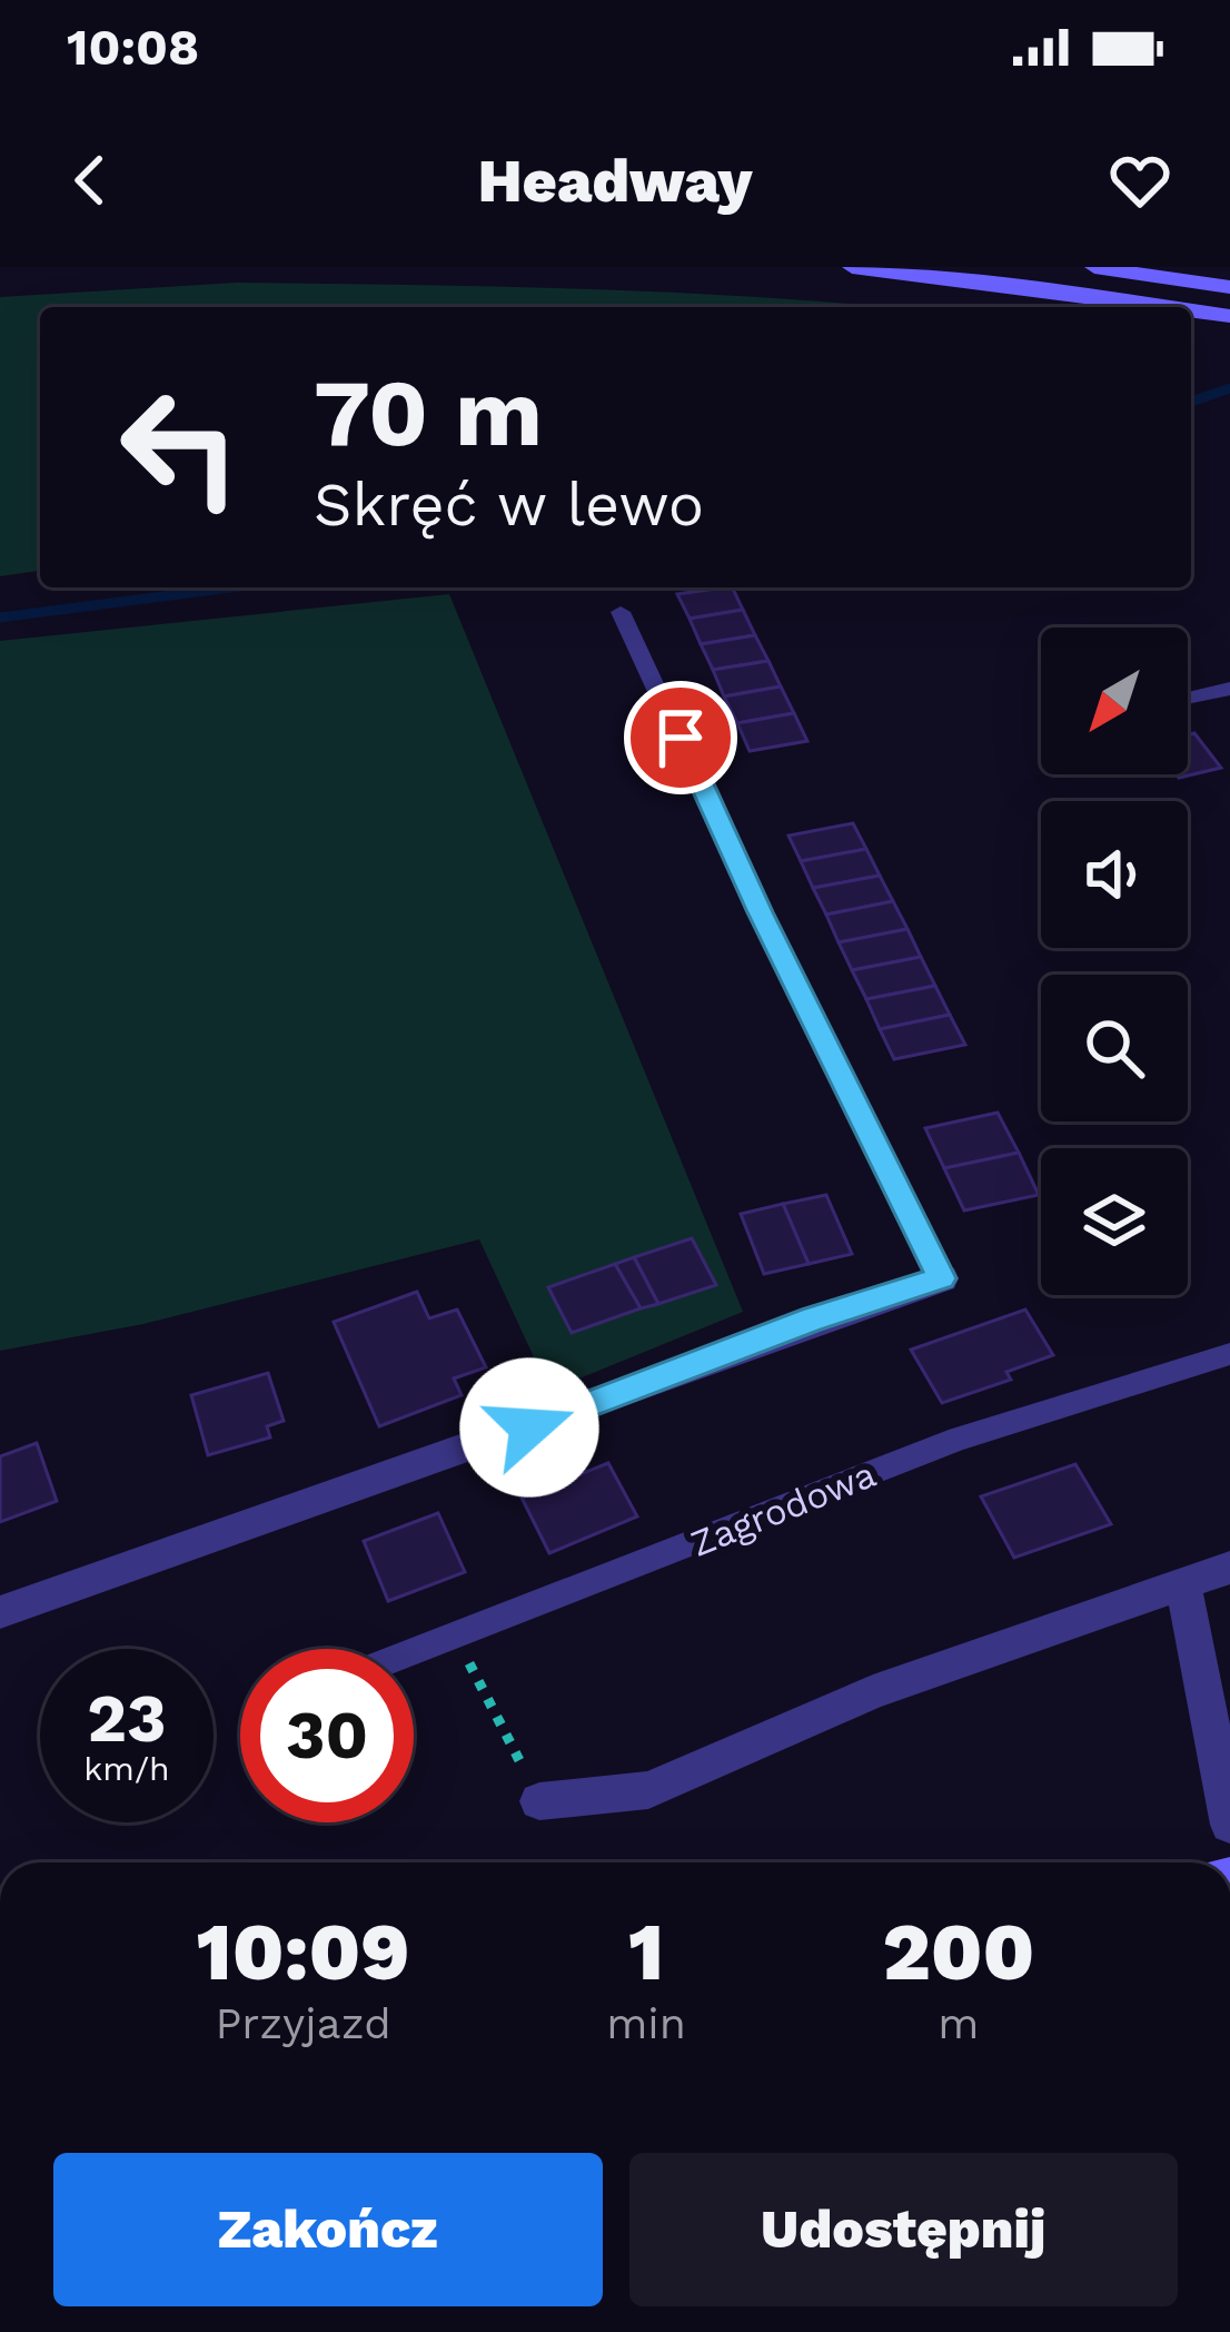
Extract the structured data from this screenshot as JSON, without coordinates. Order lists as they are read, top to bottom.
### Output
{
  "streets": {
    "lane": ["Zagrodowa"]
  },
  "north": "bottom left",
  "page": {
    "status": "10:08",
    "header": "Headway",
    "turn": ["70 m", "Skręć w lewo"],
    "speed": "23 km/h",
    "limit": "30",
    "eta": [
      "10:09",
      "Przyjazd",
      "1",
      "min",
      "200",
      "m"
    ],
    "buttons": ["Zakończ", "Udostępnij"]
  }
}
